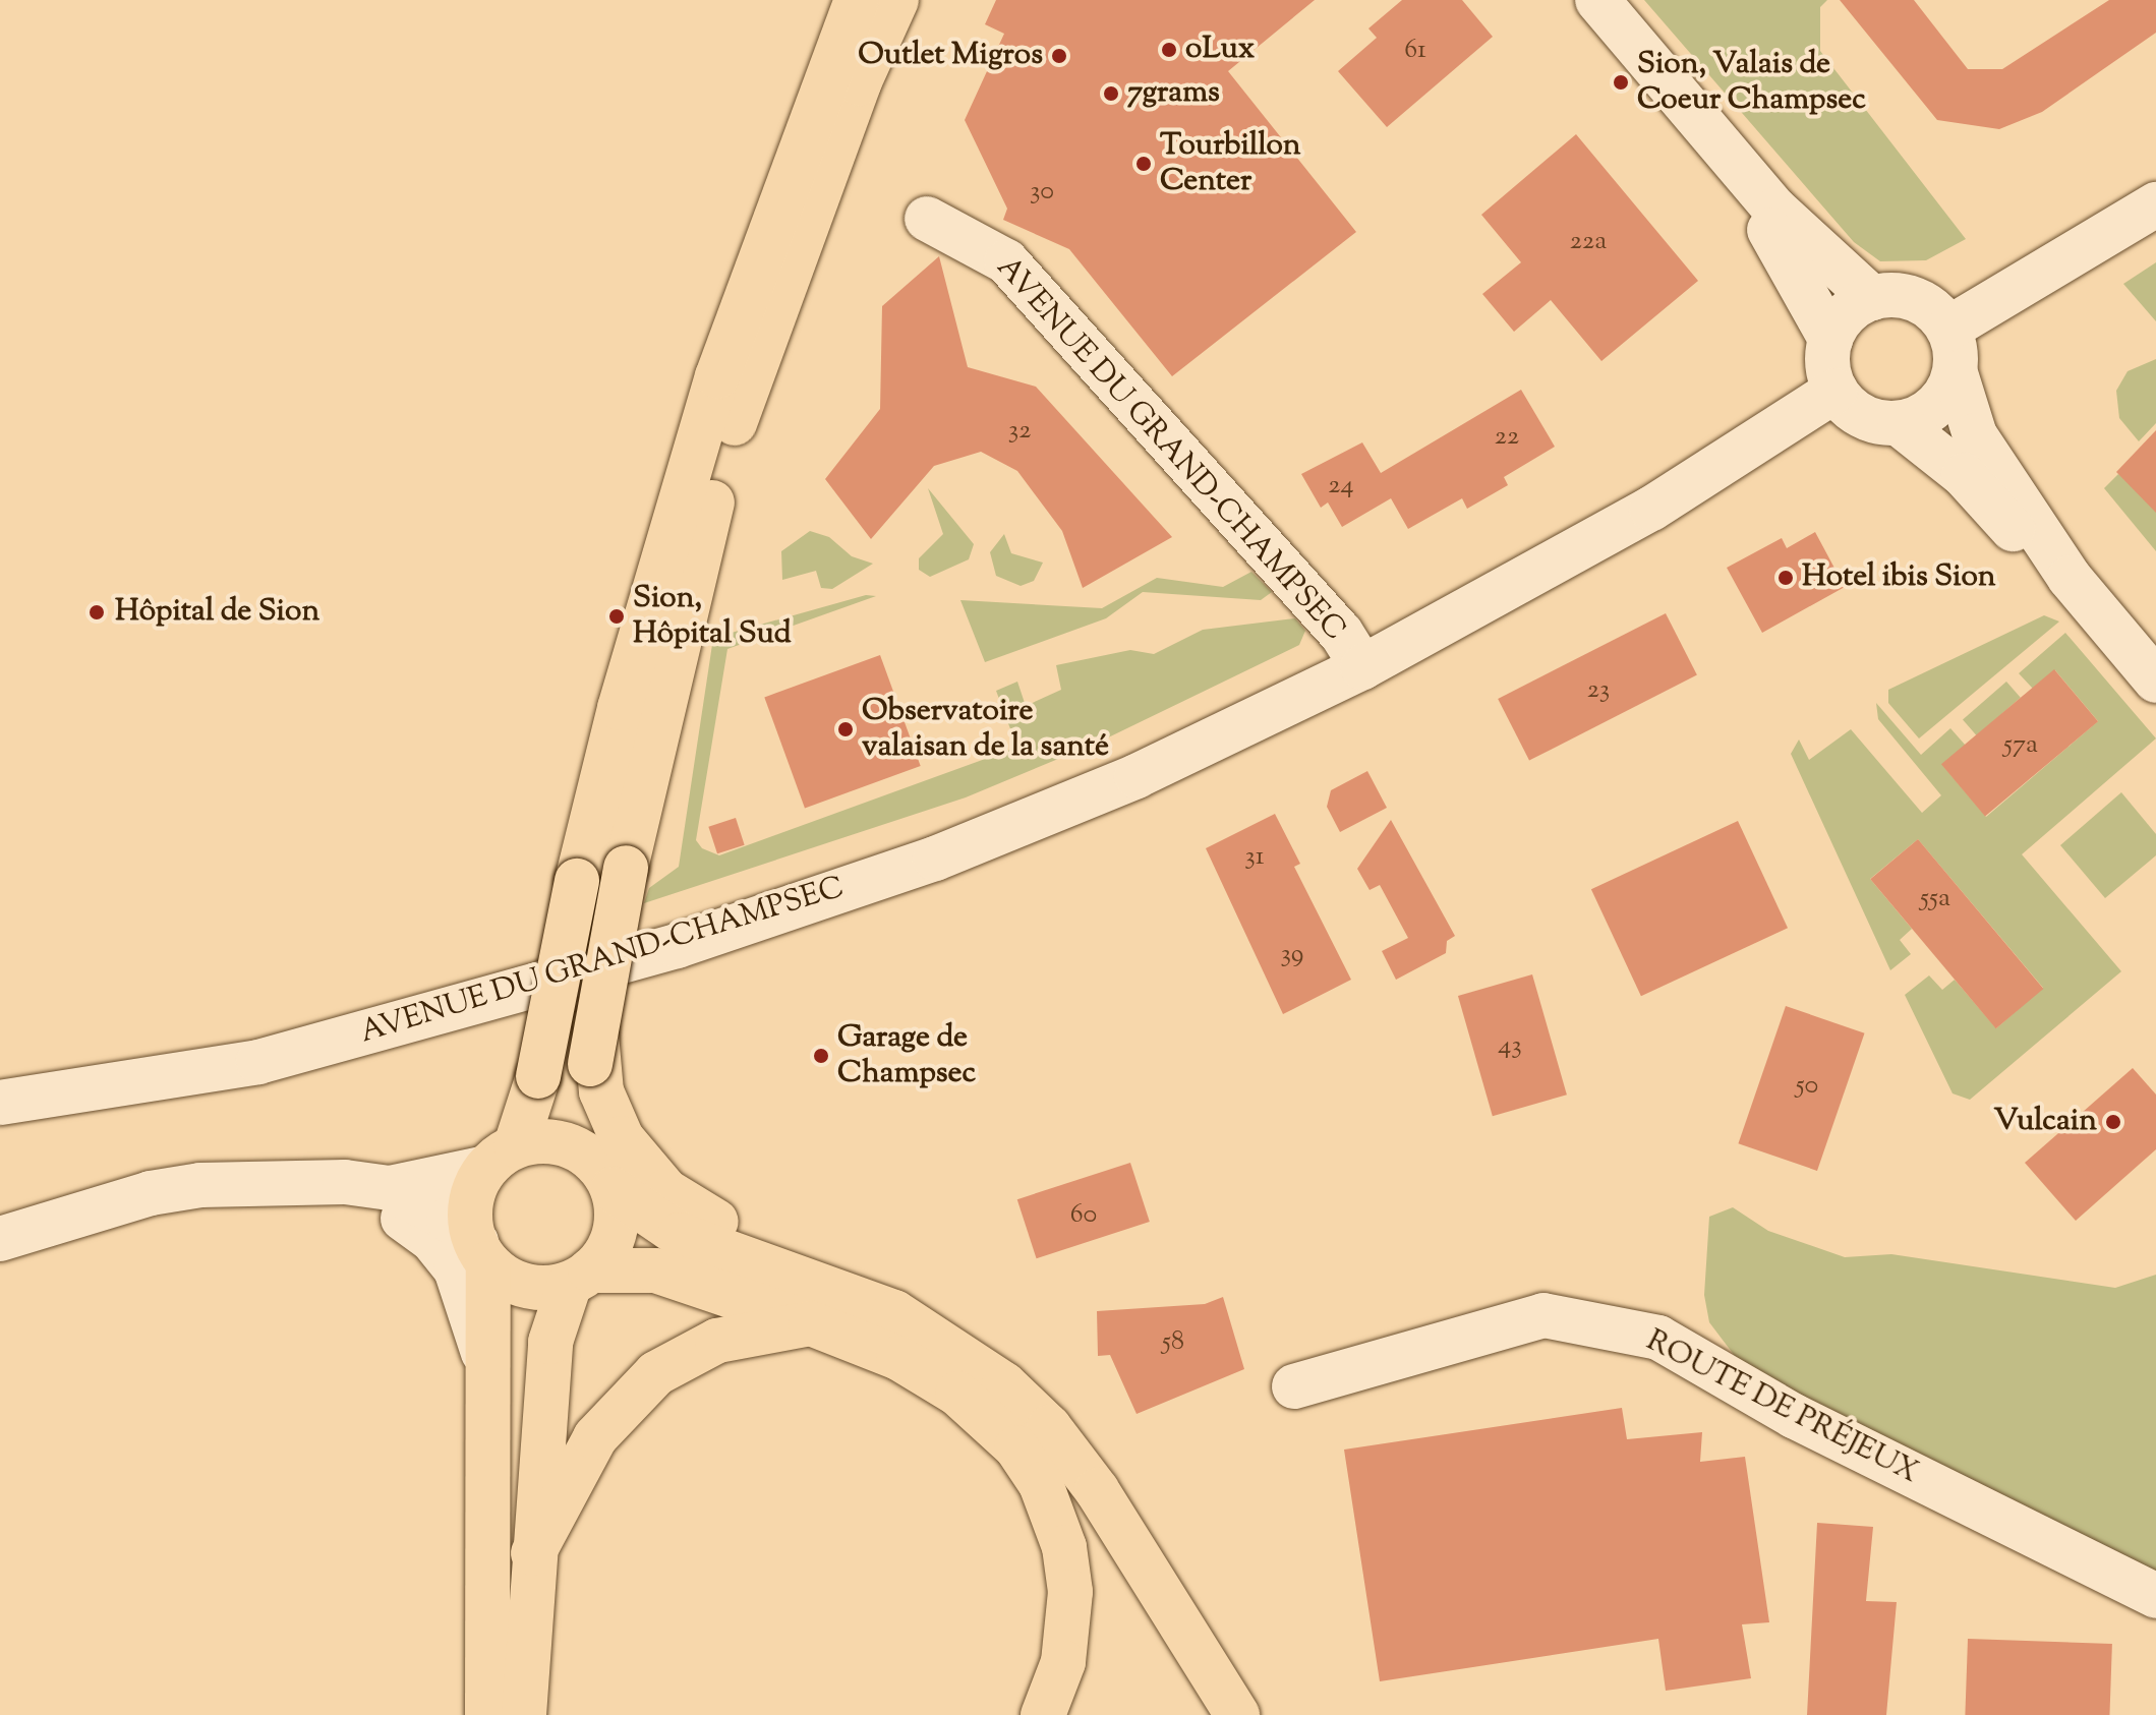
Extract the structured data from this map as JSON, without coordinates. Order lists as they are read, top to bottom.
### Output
{
  "streets": {
    "street": ["AVENUE DU GRAND-CHAMPSEC", "ROUTE DE PRÉJEUX"]
  },
  "places": [
    "oLux",
    "Outlet Migros",
    "Sion, Valais de Coeur Champsec",
    "7grams",
    "Tourbillon Center",
    "Hotel ibis Sion",
    "Hôpital de Sion",
    "Sion, Hôpital Sud",
    "Observatoire valaisan de la santé",
    "Garage de Champsec",
    "Vulcain"
  ],
  "house_numbers": [
    "61",
    "30",
    "22a",
    "32",
    "22",
    "24",
    "23",
    "57a",
    "31",
    "55a",
    "39",
    "43",
    "50",
    "60",
    "58"
  ]
}
